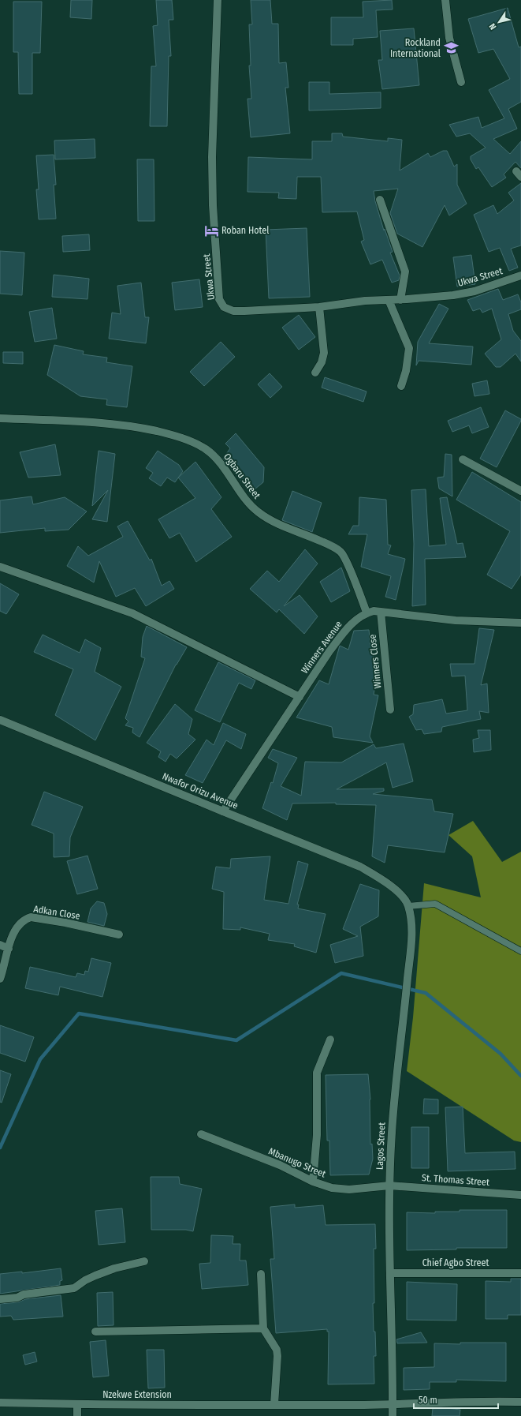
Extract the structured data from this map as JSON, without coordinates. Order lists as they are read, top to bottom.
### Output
{
  "streets": {
    "street": [
      "Ukwa Street",
      "Ogbaru Street",
      "Winners Avenue",
      "Winners Close",
      "Nwafor Orizu Avenue",
      "Adkan Close",
      "Lagos Street",
      "Mbanugo Street",
      "St. Thomas Street",
      "Chief Agbo Street",
      "Nzekwe Extension"
    ]
  },
  "crossings": [
    ["Ogbaru Street", "Winners Avenue"],
    ["Winners Avenue", "Nwafor Orizu Avenue"],
    ["Nwafor Orizu Avenue", "Lagos Street"],
    ["Lagos Street", "Mbanugo Street"],
    ["Lagos Street", "St. Thomas Street"],
    ["Lagos Street", "Chief Agbo Street"],
    ["Lagos Street", "Nzekwe Extension"],
    ["Mbanugo Street", "St. Thomas Street"]
  ],
  "places": {
    "school or university": ["Rockland International"],
    "hotel": ["Roban Hotel"]
  },
  "scale_bar": "50 m",
  "north": "bottom left"
}
